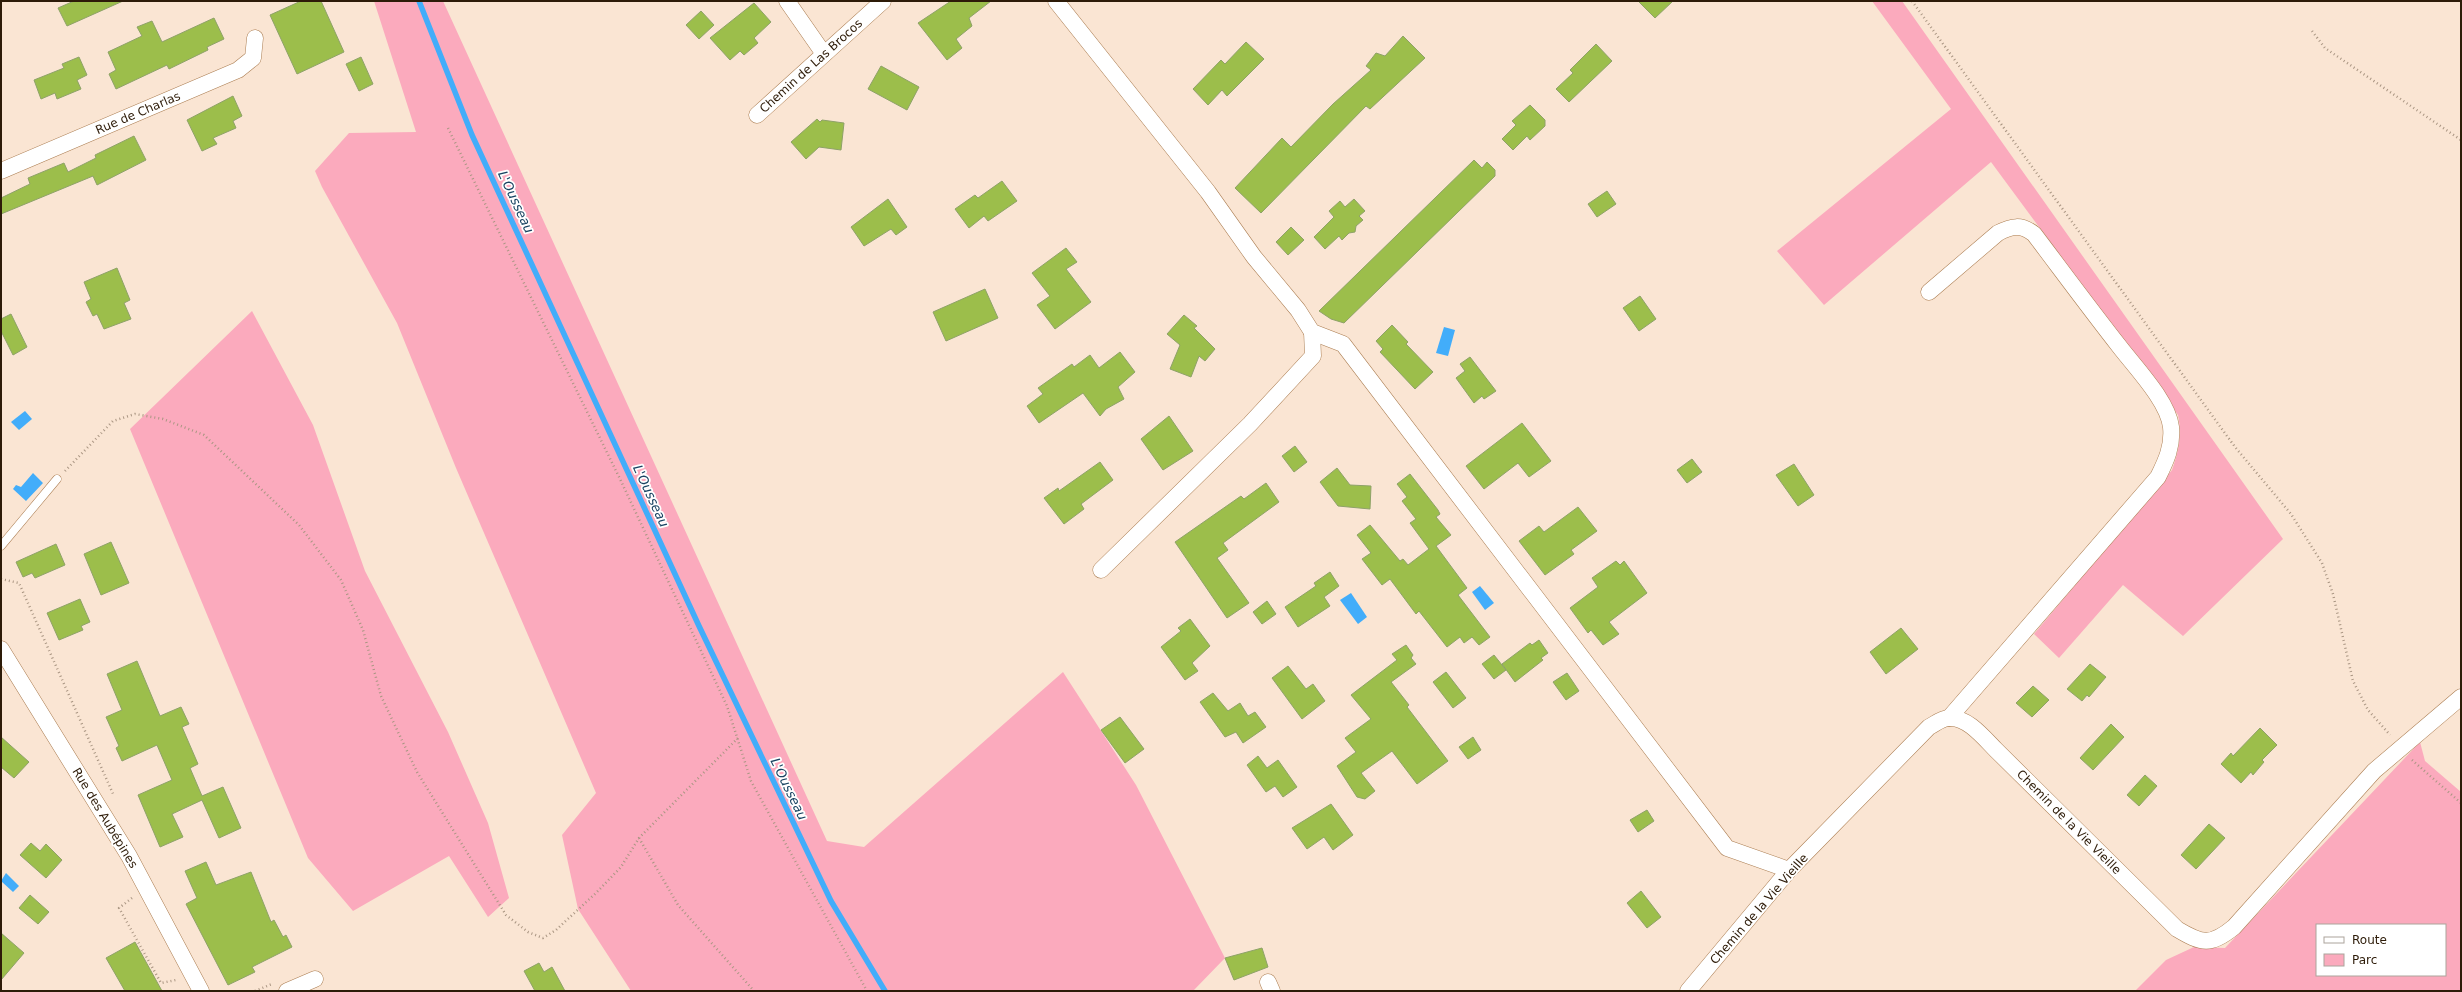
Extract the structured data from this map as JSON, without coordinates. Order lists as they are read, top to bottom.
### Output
{
  "streets": {
    "street": [
      "Chemin de Las Brocos",
      "Rue de Charlas",
      "Rue des Aubépines",
      "Chemin de la Vie Vieille"
    ]
  },
  "water": ["L'Ousseau"],
  "legend": ["Route", "Parc"]
}
